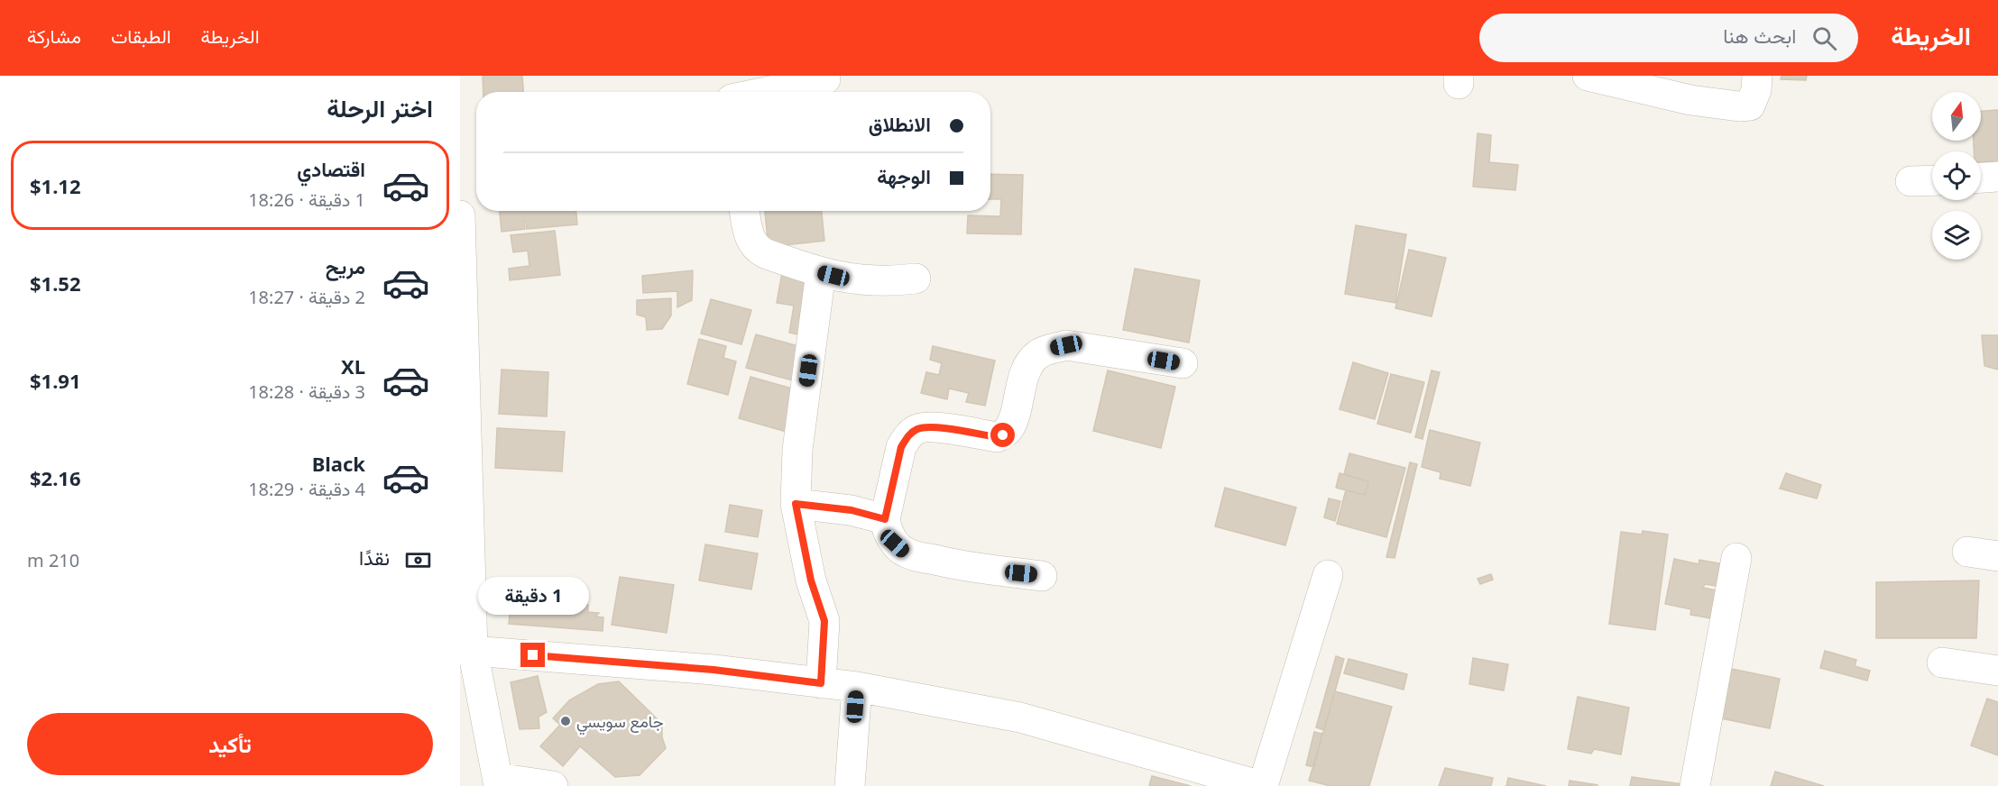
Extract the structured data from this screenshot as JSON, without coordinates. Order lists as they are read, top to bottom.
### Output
{
  "places": ["جامع سويسي"],
  "north": "top",
  "page": {
    "header": "الخريطة",
    "search": "ابحث هنا",
    "nav": ["الخريطة", "الطبقات", "مشاركة"],
    "heading": "اختر الرحلة",
    "banner": ["الانطلاق", "الوجهة"],
    "list": [
      {
        "name": "اقتصادي",
        "note": "1 دقيقة · 18:26",
        "value": "$1.12"
      },
      {
        "name": "مريح",
        "note": "2 دقيقة · 18:27",
        "value": "$1.52"
      },
      {
        "name": "XL",
        "note": "3 دقيقة · 18:28",
        "value": "$1.91"
      },
      {
        "name": "Black",
        "note": "4 دقيقة · 18:29",
        "value": "$2.16"
      }
    ],
    "pay": ["نقدًا", "210 m"],
    "bubble": "1 دقيقة",
    "buttons": "تأكيد"
  }
}
